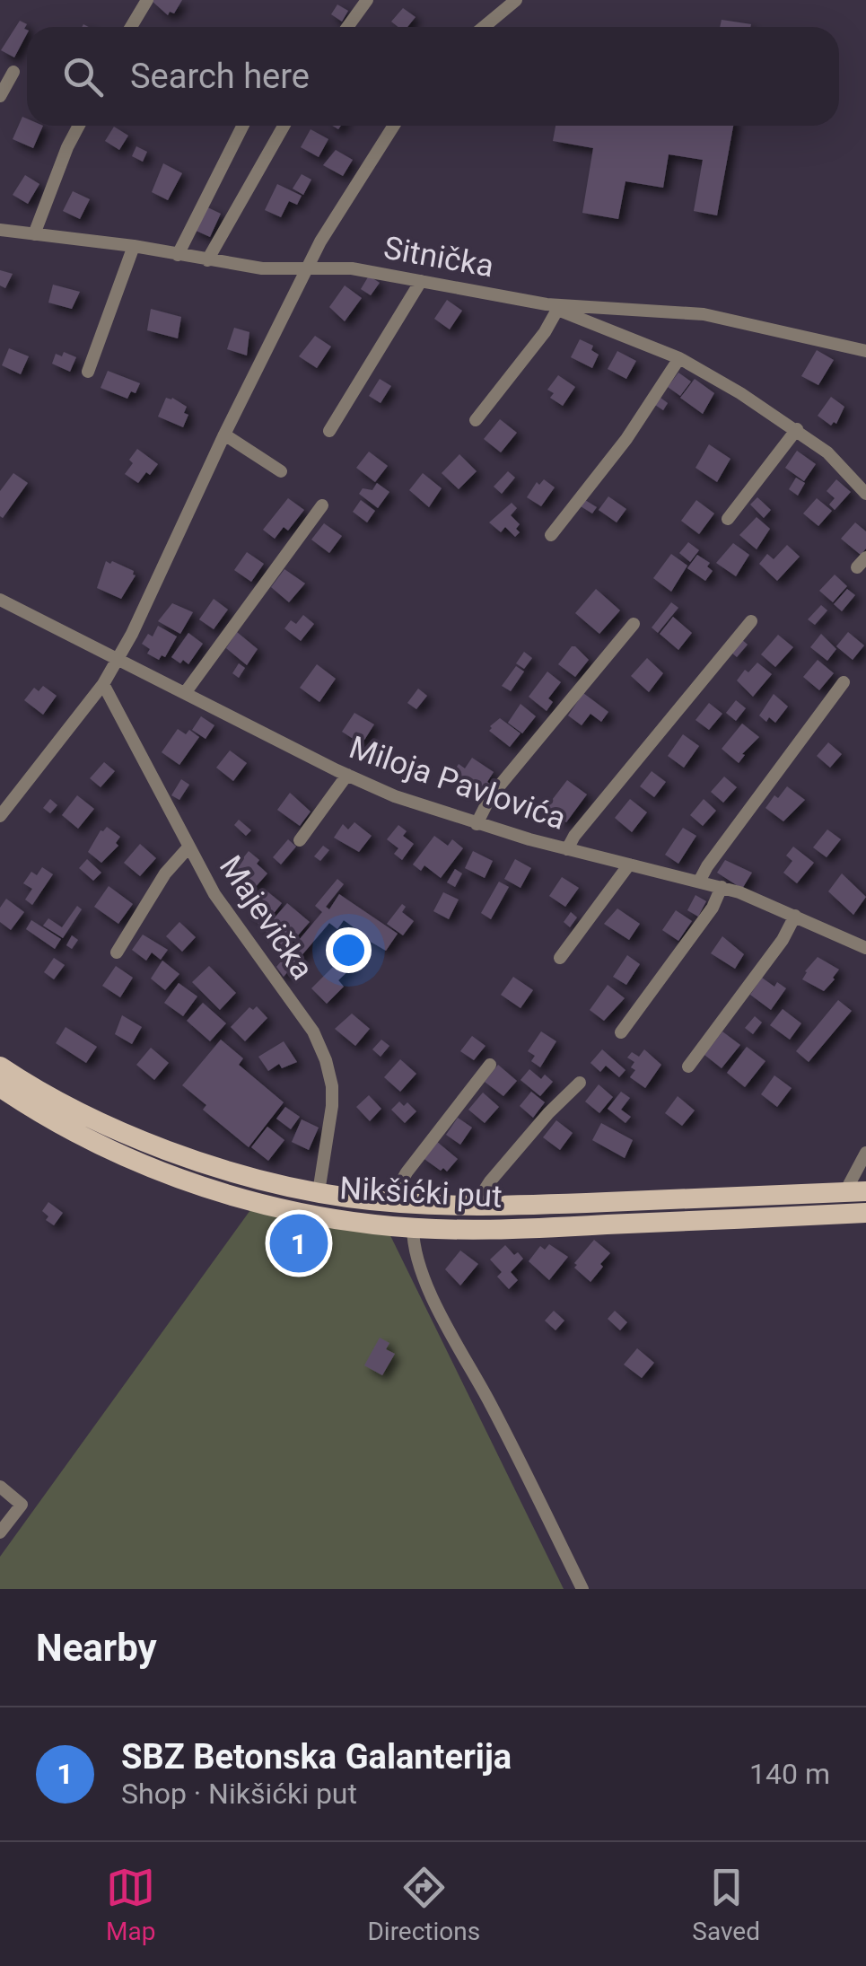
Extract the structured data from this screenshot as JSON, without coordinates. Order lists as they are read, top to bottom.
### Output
{
  "streets": {
    "main road": ["Nikšićki put"],
    "street": ["Sitnička", "Miloja Pavlovića", "Majevička"]
  },
  "page": {
    "search": "Search here",
    "pins": "1",
    "heading": "Nearby",
    "list": [
      {
        "mark": "1",
        "name": "SBZ Betonska Galanterija",
        "note": "Shop · Nikšićki put",
        "value": "140 m"
      }
    ],
    "nav": ["Map", "Directions", "Saved"]
  }
}
